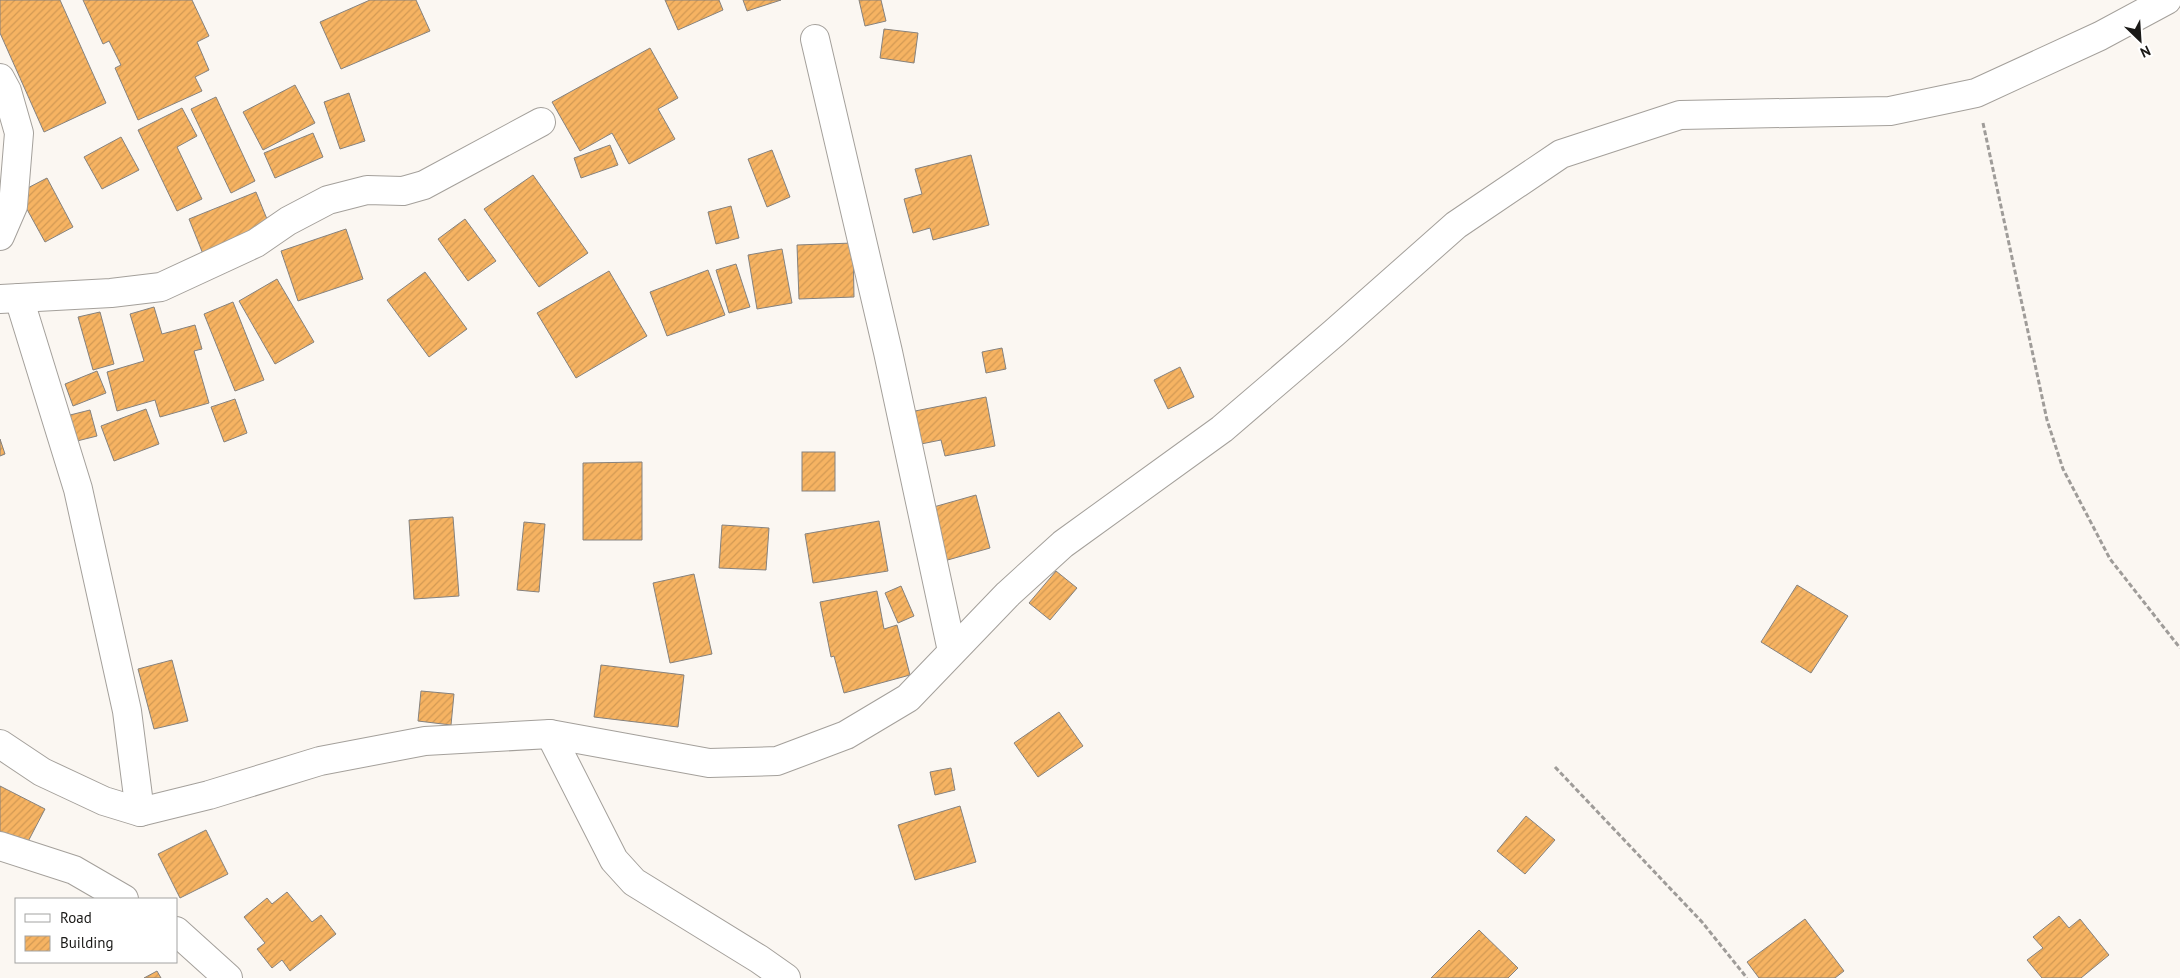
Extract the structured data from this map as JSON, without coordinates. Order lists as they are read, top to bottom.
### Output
{
  "legend": ["Road", "Building"],
  "north": "bottom right"
}
